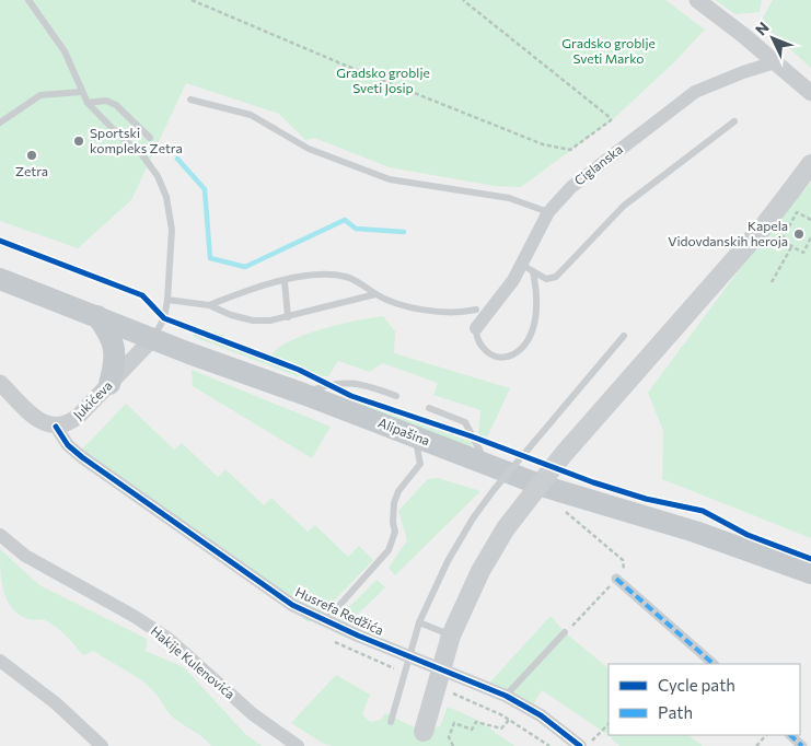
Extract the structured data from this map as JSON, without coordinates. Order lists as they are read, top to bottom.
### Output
{
  "streets": {
    "main road": ["Alipašina"],
    "street": [
      "Ciglanska",
      "Jukićeva",
      "Husrefa Redžića",
      "Hakije Kulenovića"
    ]
  },
  "crossings": [
    ["Jukićeva", "Alipašina"],
    ["Jukićeva", "Husrefa Redžića"]
  ],
  "parks": ["Gradsko groblje Sveti Marko", "Gradsko groblje Sveti Josip"],
  "places": ["Sportski kompleks Zetra", "Zetra", "Kapela Vidovdanskih heroja"],
  "legend": ["Cycle path", "Path"],
  "north": "top left"
}
